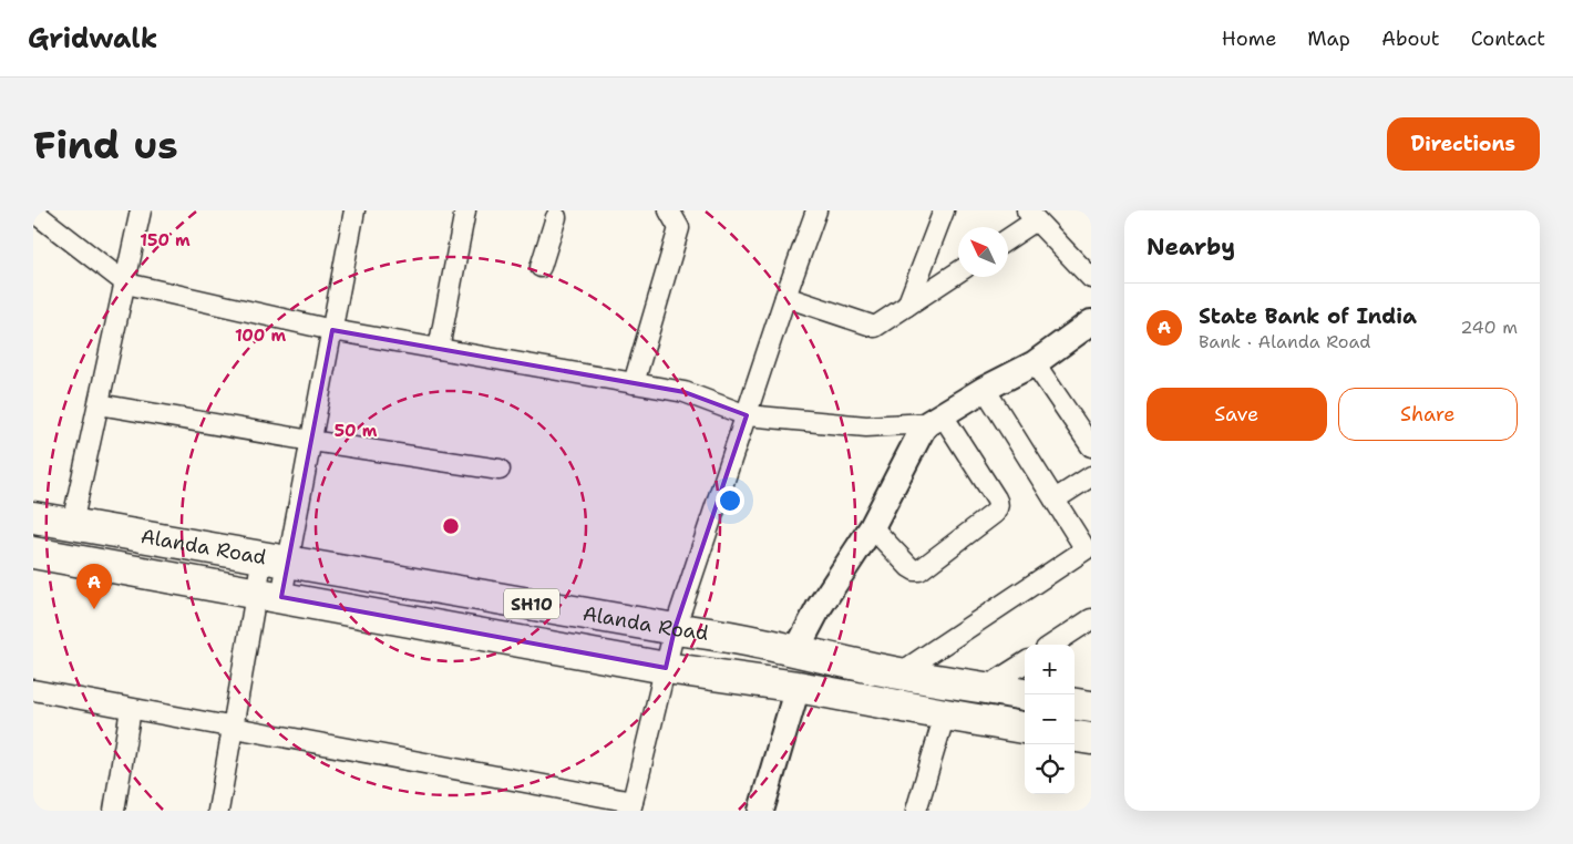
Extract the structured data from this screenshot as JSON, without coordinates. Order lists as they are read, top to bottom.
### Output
{
  "streets": {
    "main road": ["Alanda Road", "SH10"]
  },
  "north": "top left",
  "page": {
    "header": "Gridwalk",
    "nav": [
      "Home",
      "Map",
      "About",
      "Contact"
    ],
    "buttons": [
      "Directions",
      ["Save", "Share"]
    ],
    "title": "Find us",
    "heading": "Nearby",
    "list": [
      {
        "mark": "A",
        "name": "State Bank of India",
        "note": "Bank · Alanda Road",
        "value": "240 m"
      }
    ],
    "pins": "A",
    "map_buttons": ["+", "−"]
  },
  "rings": ["150 m", "100 m", "50 m"]
}
